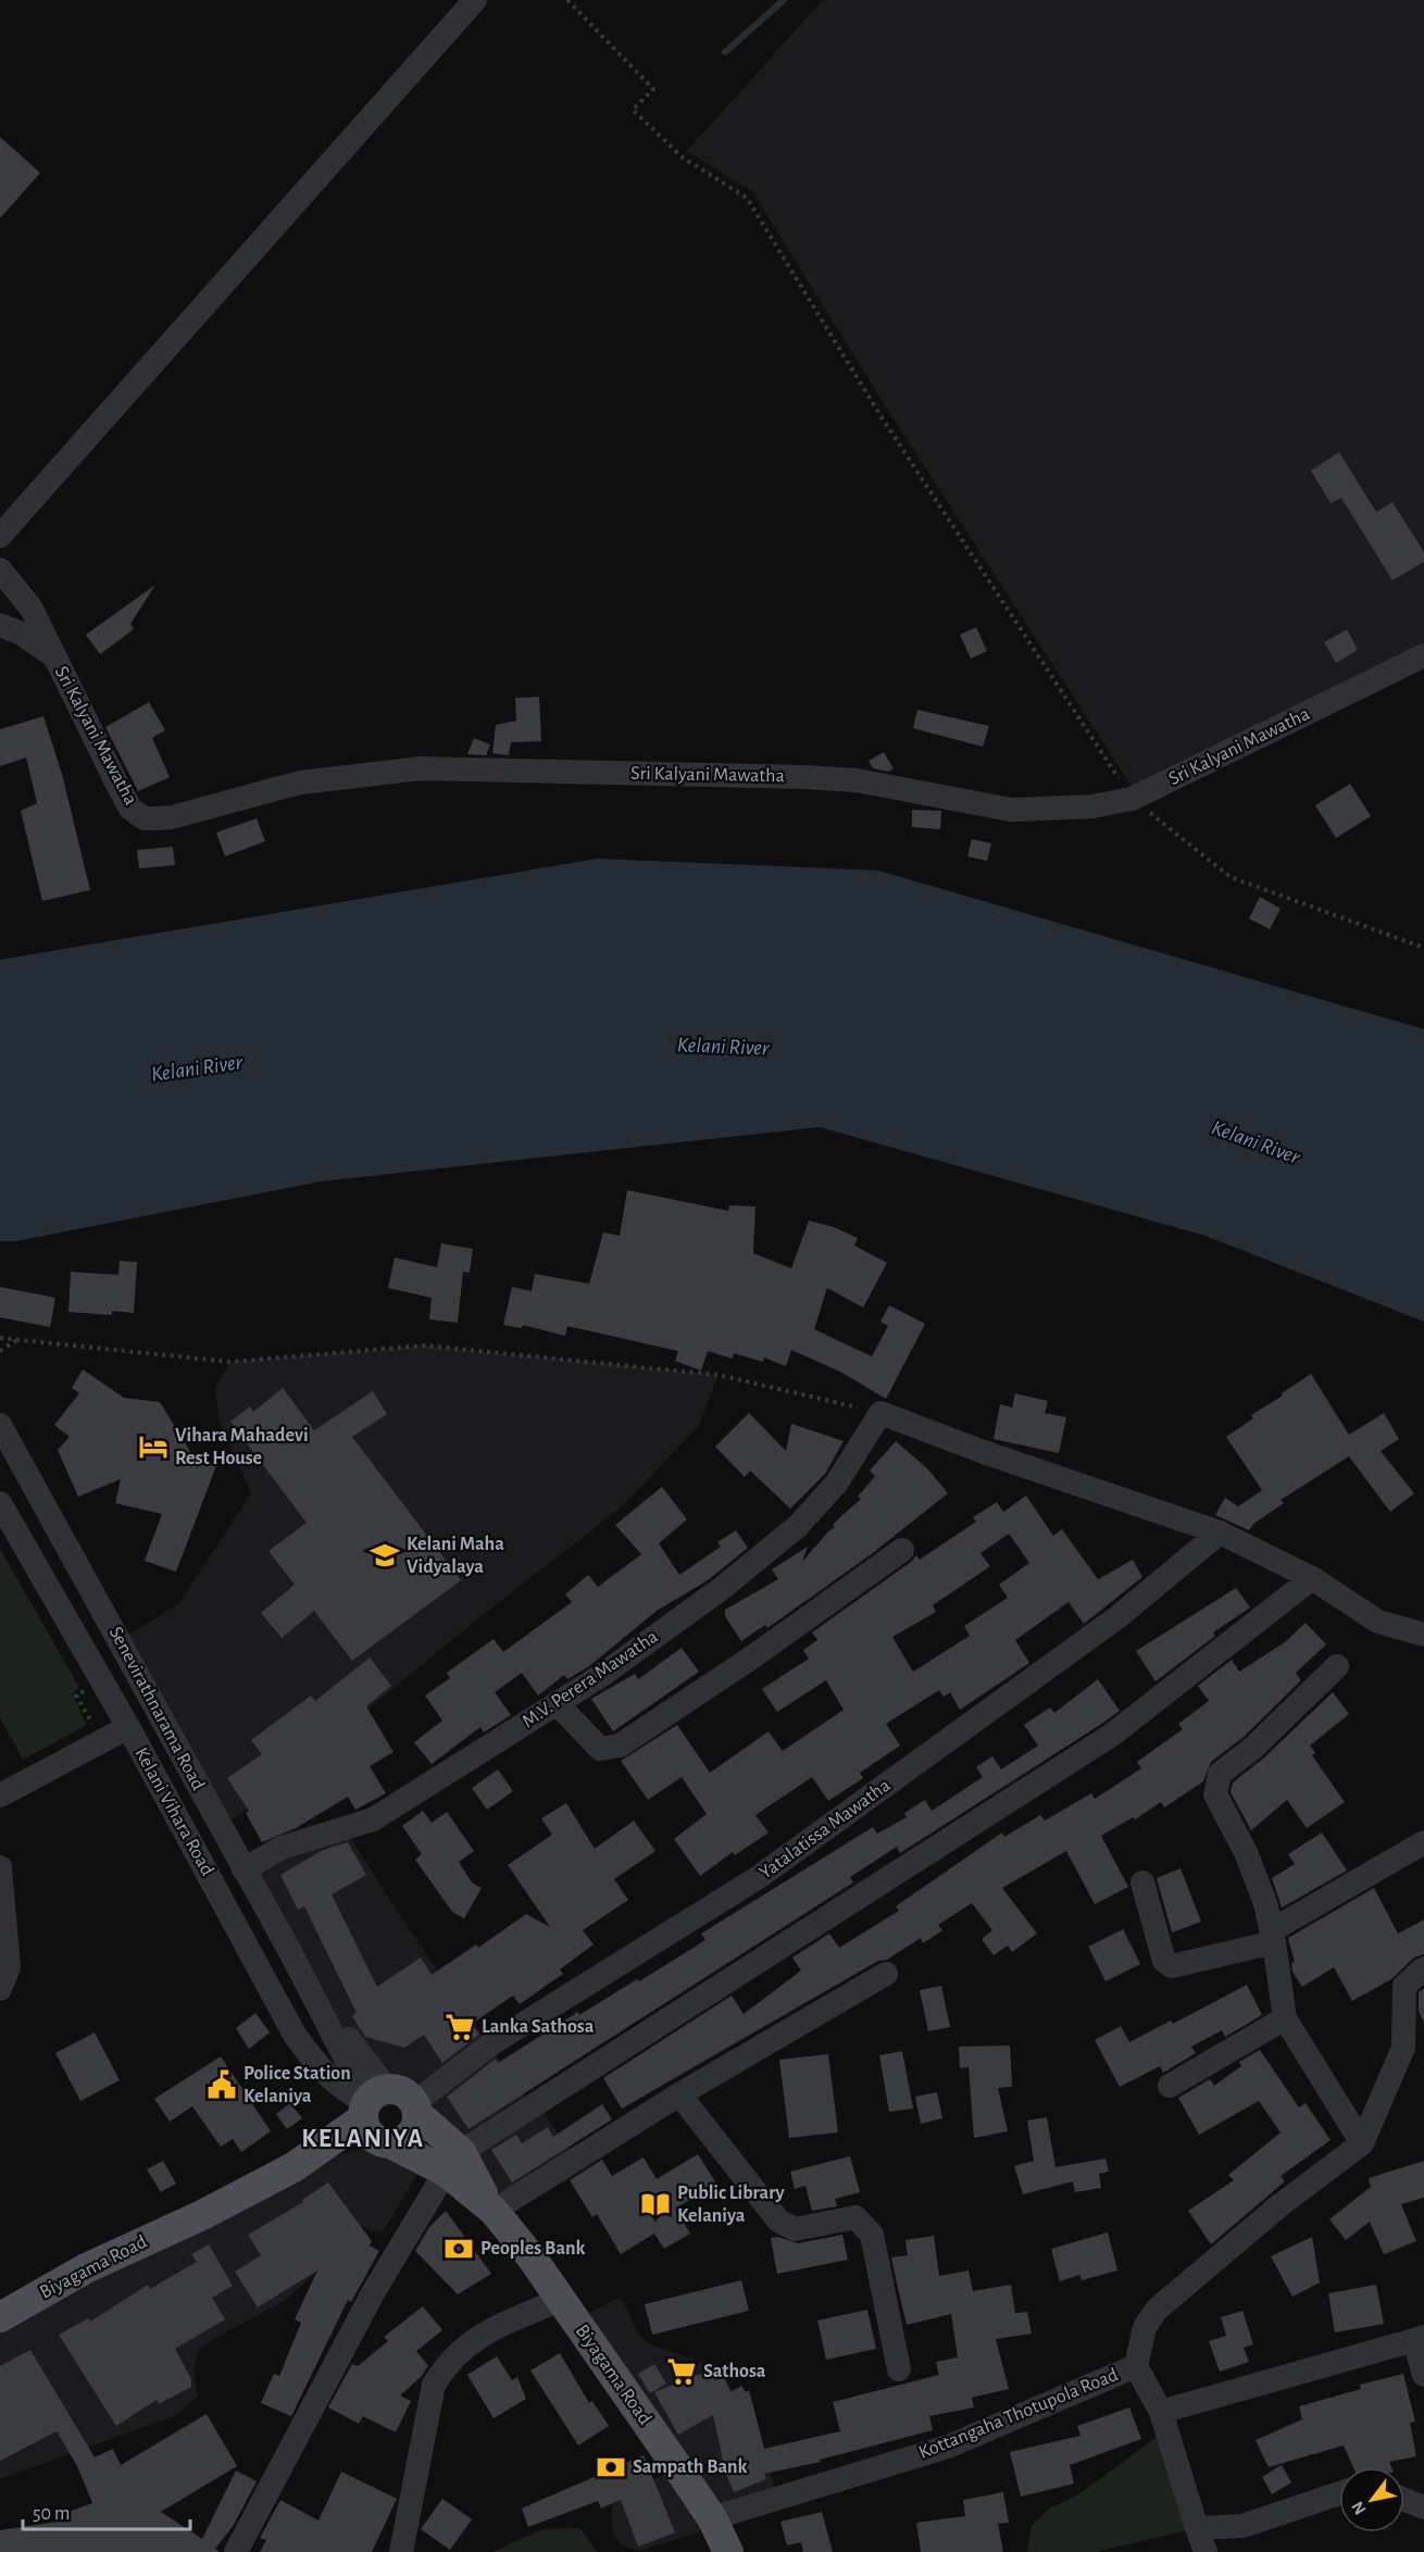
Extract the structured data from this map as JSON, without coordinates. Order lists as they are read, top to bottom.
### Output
{
  "streets": {
    "main road": ["Biyagama Road"],
    "street": [
      "Sri Kalyani Mawatha",
      "M.V. Perera Mawatha",
      "Senevirathnarama Road",
      "Kelani Vihara Road",
      "Yatalatissa Mawatha",
      "Kottangaha Thotupola Road"
    ]
  },
  "crossings": [
    ["M.V. Perera Mawatha", "Senevirathnarama Road"],
    ["Senevirathnarama Road", "Kelani Vihara Road"],
    ["Senevirathnarama Road", "Yatalatissa Mawatha"],
    ["Senevirathnarama Road", "Biyagama Road"],
    ["Kelani Vihara Road", "Yatalatissa Mawatha"],
    ["Kelani Vihara Road", "Biyagama Road"],
    ["Yatalatissa Mawatha", "Biyagama Road"],
    ["Biyagama Road", "Kottangaha Thotupola Road"]
  ],
  "districts": ["KELANIYA"],
  "water": ["Kelani River"],
  "places": {
    "hotel": ["Vihara Mahadevi Rest House"],
    "school or university": ["Kelani Maha Vidyalaya"],
    "supermarket": ["Lanka Sathosa", "Sathosa"],
    "public building": ["Police Station Kelaniya"],
    "library": ["Public Library Kelaniya"],
    "bank": ["Peoples Bank", "Sampath Bank"]
  },
  "scale_bar": "50 m",
  "north": "bottom left"
}
